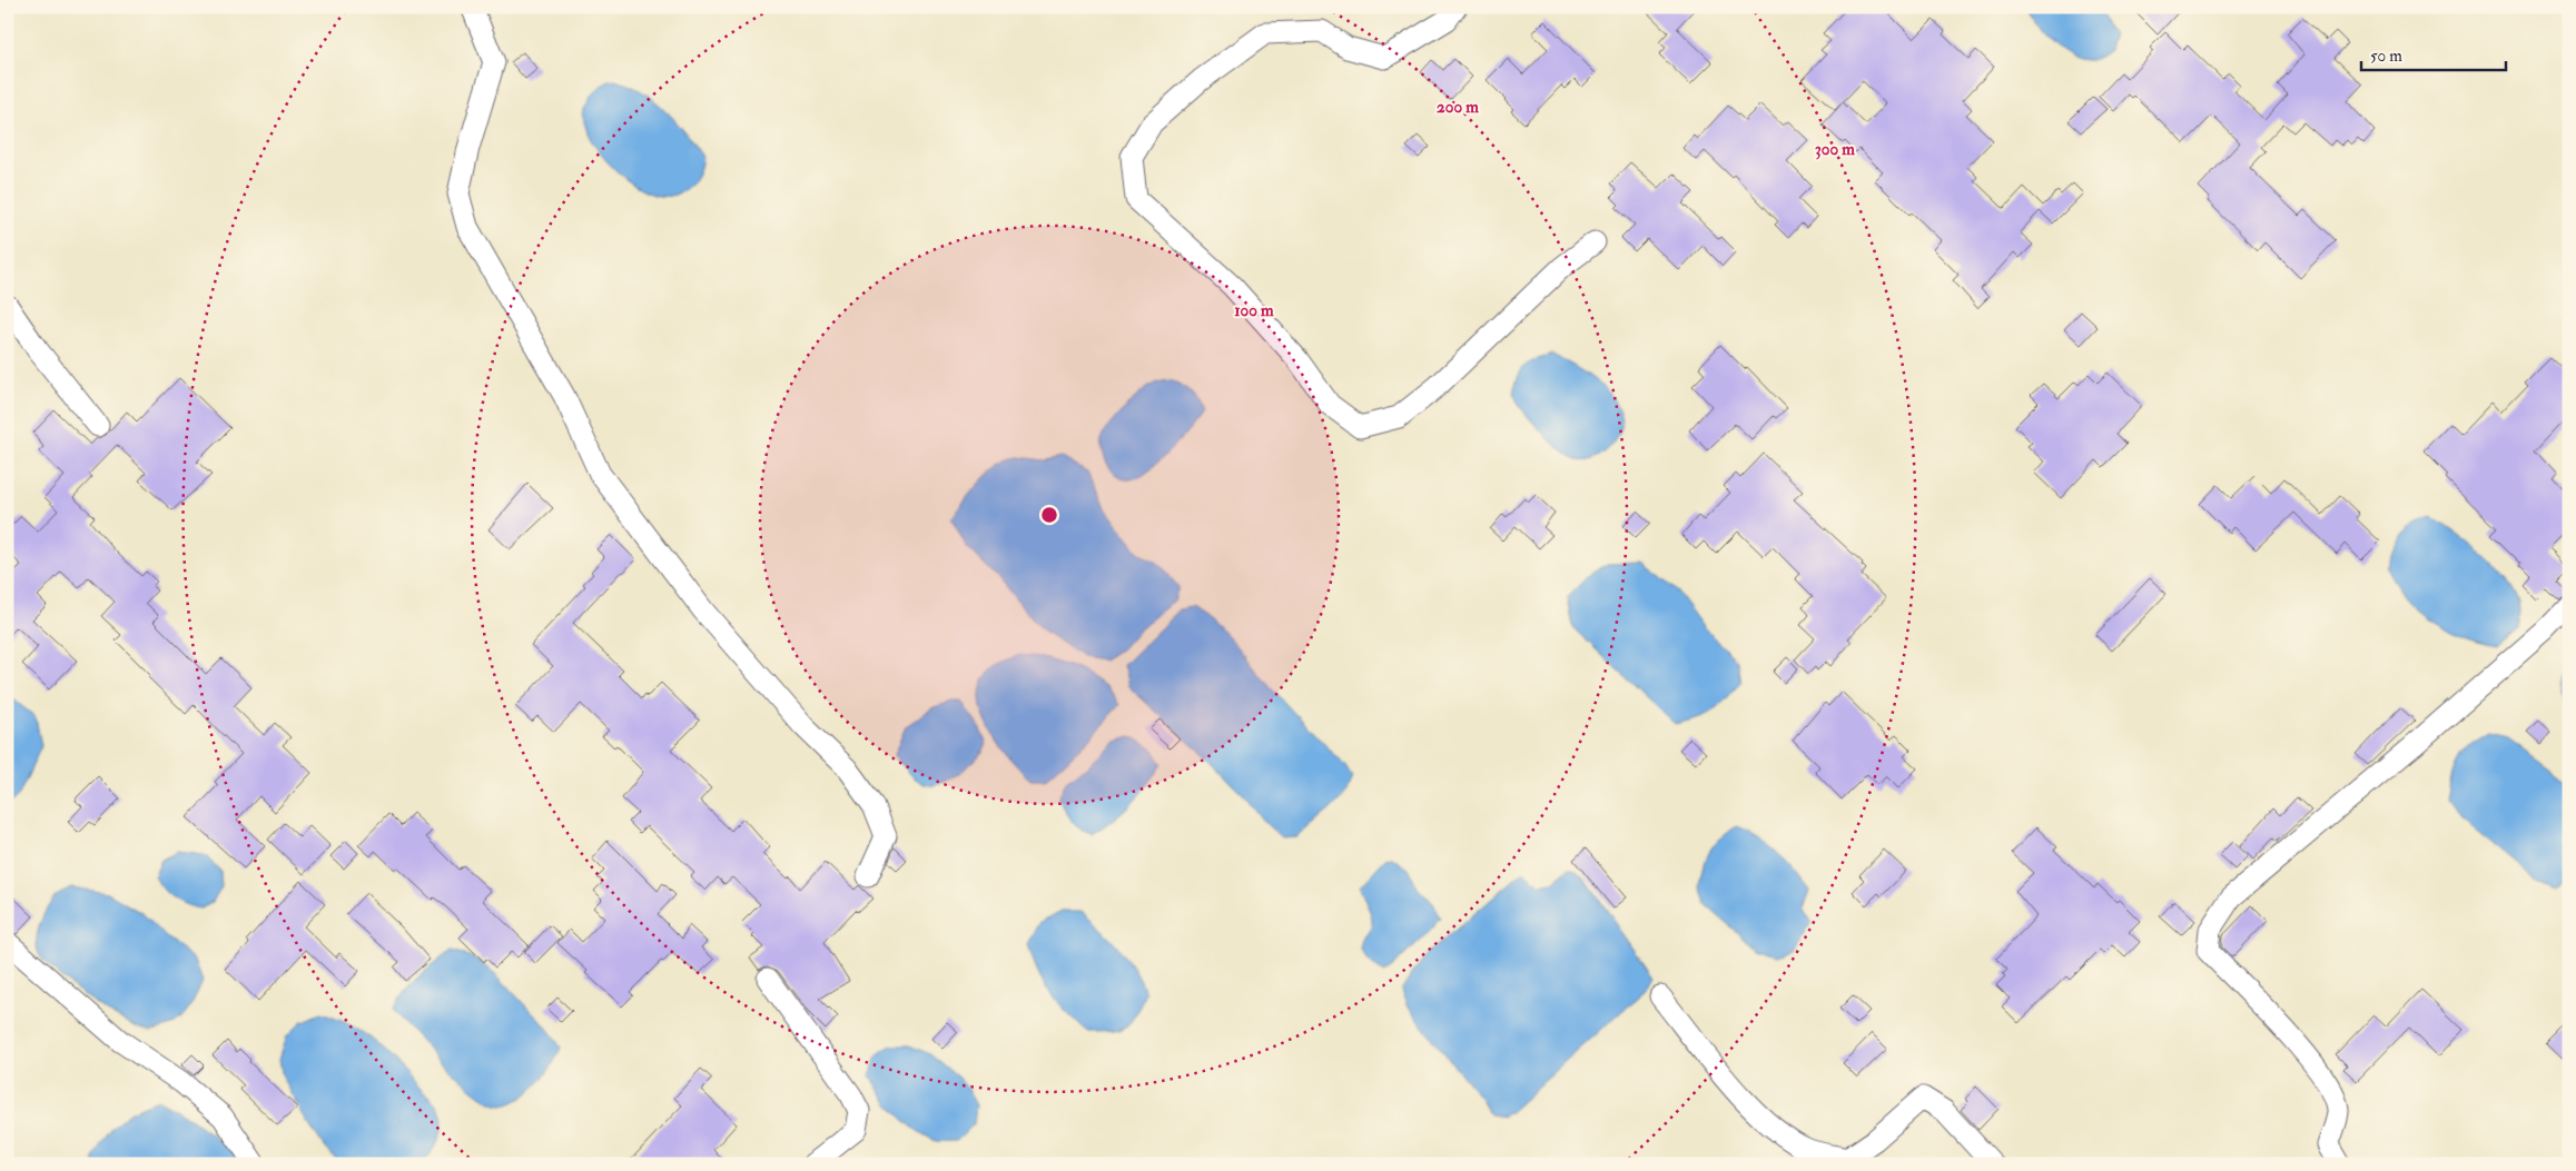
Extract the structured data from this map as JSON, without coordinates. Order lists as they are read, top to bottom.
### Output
{
  "scale_bar": "50 m",
  "rings": ["200 m", "300 m", "100 m"]
}
